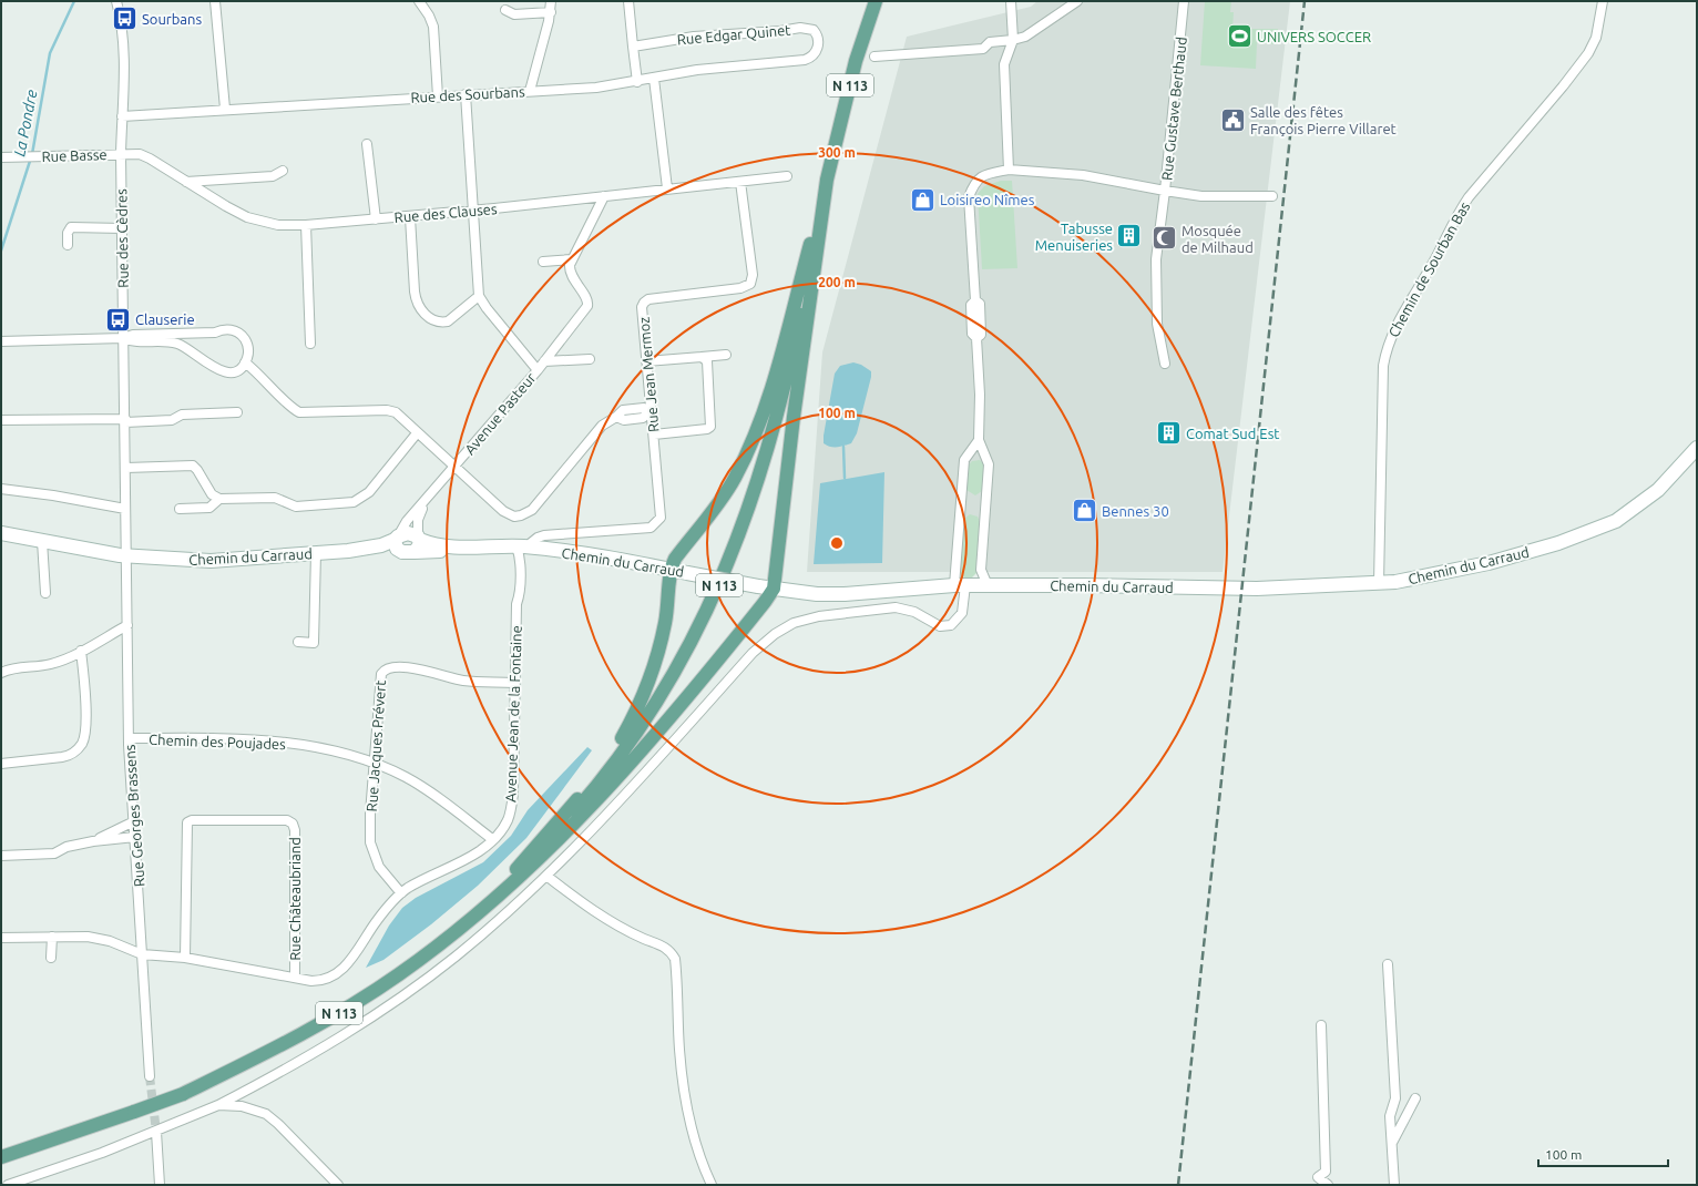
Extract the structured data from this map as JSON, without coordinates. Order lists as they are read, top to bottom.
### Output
{
  "streets": {
    "main road": ["N 113"],
    "street": [
      "Rue Edgar Quinet",
      "Rue des Sourbans",
      "Rue Gustave Berthaud",
      "Rue Basse",
      "Rue des Clauses",
      "Rue des Cèdres",
      "Chemin de Sourban Bas",
      "Rue Jean Mermoz",
      "Avenue Pasteur",
      "Chemin du Carraud",
      "Avenue Jean de la Fontaine",
      "Chemin des Poujades",
      "Rue Jacques Prévert",
      "Rue Georges Brassens",
      "Rue Châteaubriand"
    ]
  },
  "crossings": [
    ["Rue Edgar Quinet", "Rue des Sourbans"],
    ["Rue des Sourbans", "Rue des Cèdres"],
    ["Rue Basse", "Rue des Clauses"],
    ["Rue Basse", "Rue des Cèdres"],
    ["Rue des Clauses", "Rue des Cèdres"],
    ["Rue des Clauses", "Rue Jean Mermoz"],
    ["Rue des Cèdres", "Chemin du Carraud"],
    ["Rue des Cèdres", "Rue Georges Brassens"],
    ["Chemin de Sourban Bas", "Chemin du Carraud"],
    ["Rue Jean Mermoz", "Chemin du Carraud"],
    ["Rue Jean Mermoz", "Avenue Jean de la Fontaine"],
    ["Avenue Pasteur", "Chemin du Carraud"],
    ["Chemin du Carraud", "Avenue Jean de la Fontaine"],
    ["Chemin du Carraud", "Rue Georges Brassens"],
    ["Avenue Jean de la Fontaine", "Chemin des Poujades"],
    ["Avenue Jean de la Fontaine", "Rue Jacques Prévert"],
    ["Avenue Jean de la Fontaine", "Rue Georges Brassens"],
    ["Avenue Jean de la Fontaine", "Rue Châteaubriand"],
    ["Chemin des Poujades", "Rue Jacques Prévert"],
    ["Chemin des Poujades", "Rue Georges Brassens"]
  ],
  "water": ["La Pondre"],
  "places": {
    "bus stop": ["Sourbans", "Clauserie"],
    "sports": ["UNIVERS SOCCER"],
    "public building": ["Salle des fêtes François Pierre Villaret"],
    "shop": ["Loisireo Nîmes", "Bennes 30"],
    "building": ["Tabusse Menuiseries", "Comat Sud Est"],
    "mosque": ["Mosquée de Milhaud"]
  },
  "scale_bar": "100 m",
  "rings": ["300 m", "200 m", "100 m"]
}
